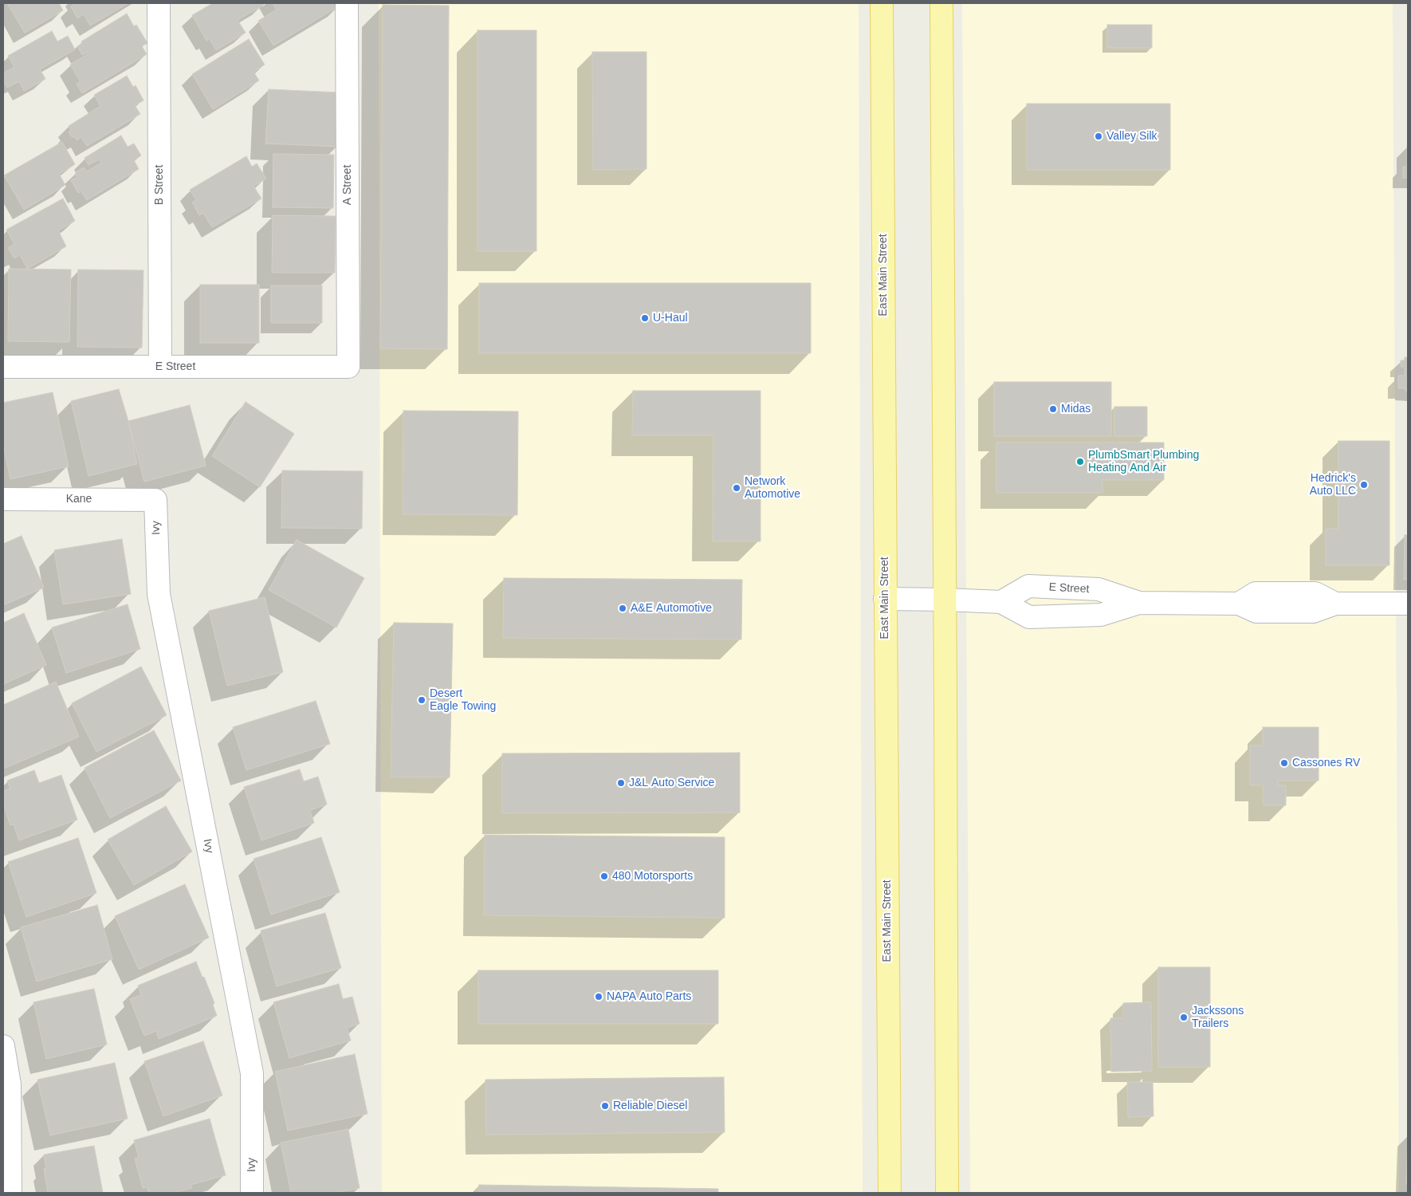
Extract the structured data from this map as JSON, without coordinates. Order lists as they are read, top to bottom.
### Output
{
  "streets": {
    "main road": ["East Main Street"],
    "lane": [
      "B Street",
      "A Street",
      "E Street",
      "Kane",
      "Ivy"
    ]
  },
  "crossings": [
    ["B Street", "E Street"],
    ["A Street", "E Street"],
    ["East Main Street", "E Street"],
    ["Kane", "Ivy"]
  ],
  "places": [
    "Valley Silk",
    "U-Haul",
    "Midas",
    "PlumbSmart Plumbing Heating And Air",
    "Hedrick's Auto LLC",
    "Network Automotive",
    "A&E Automotive",
    "Desert Eagle Towing",
    "Cassones RV",
    "J&L Auto Service",
    "480 Motorsports",
    "NAPA Auto Parts",
    "Jackssons Trailers",
    "Reliable Diesel"
  ]
}
